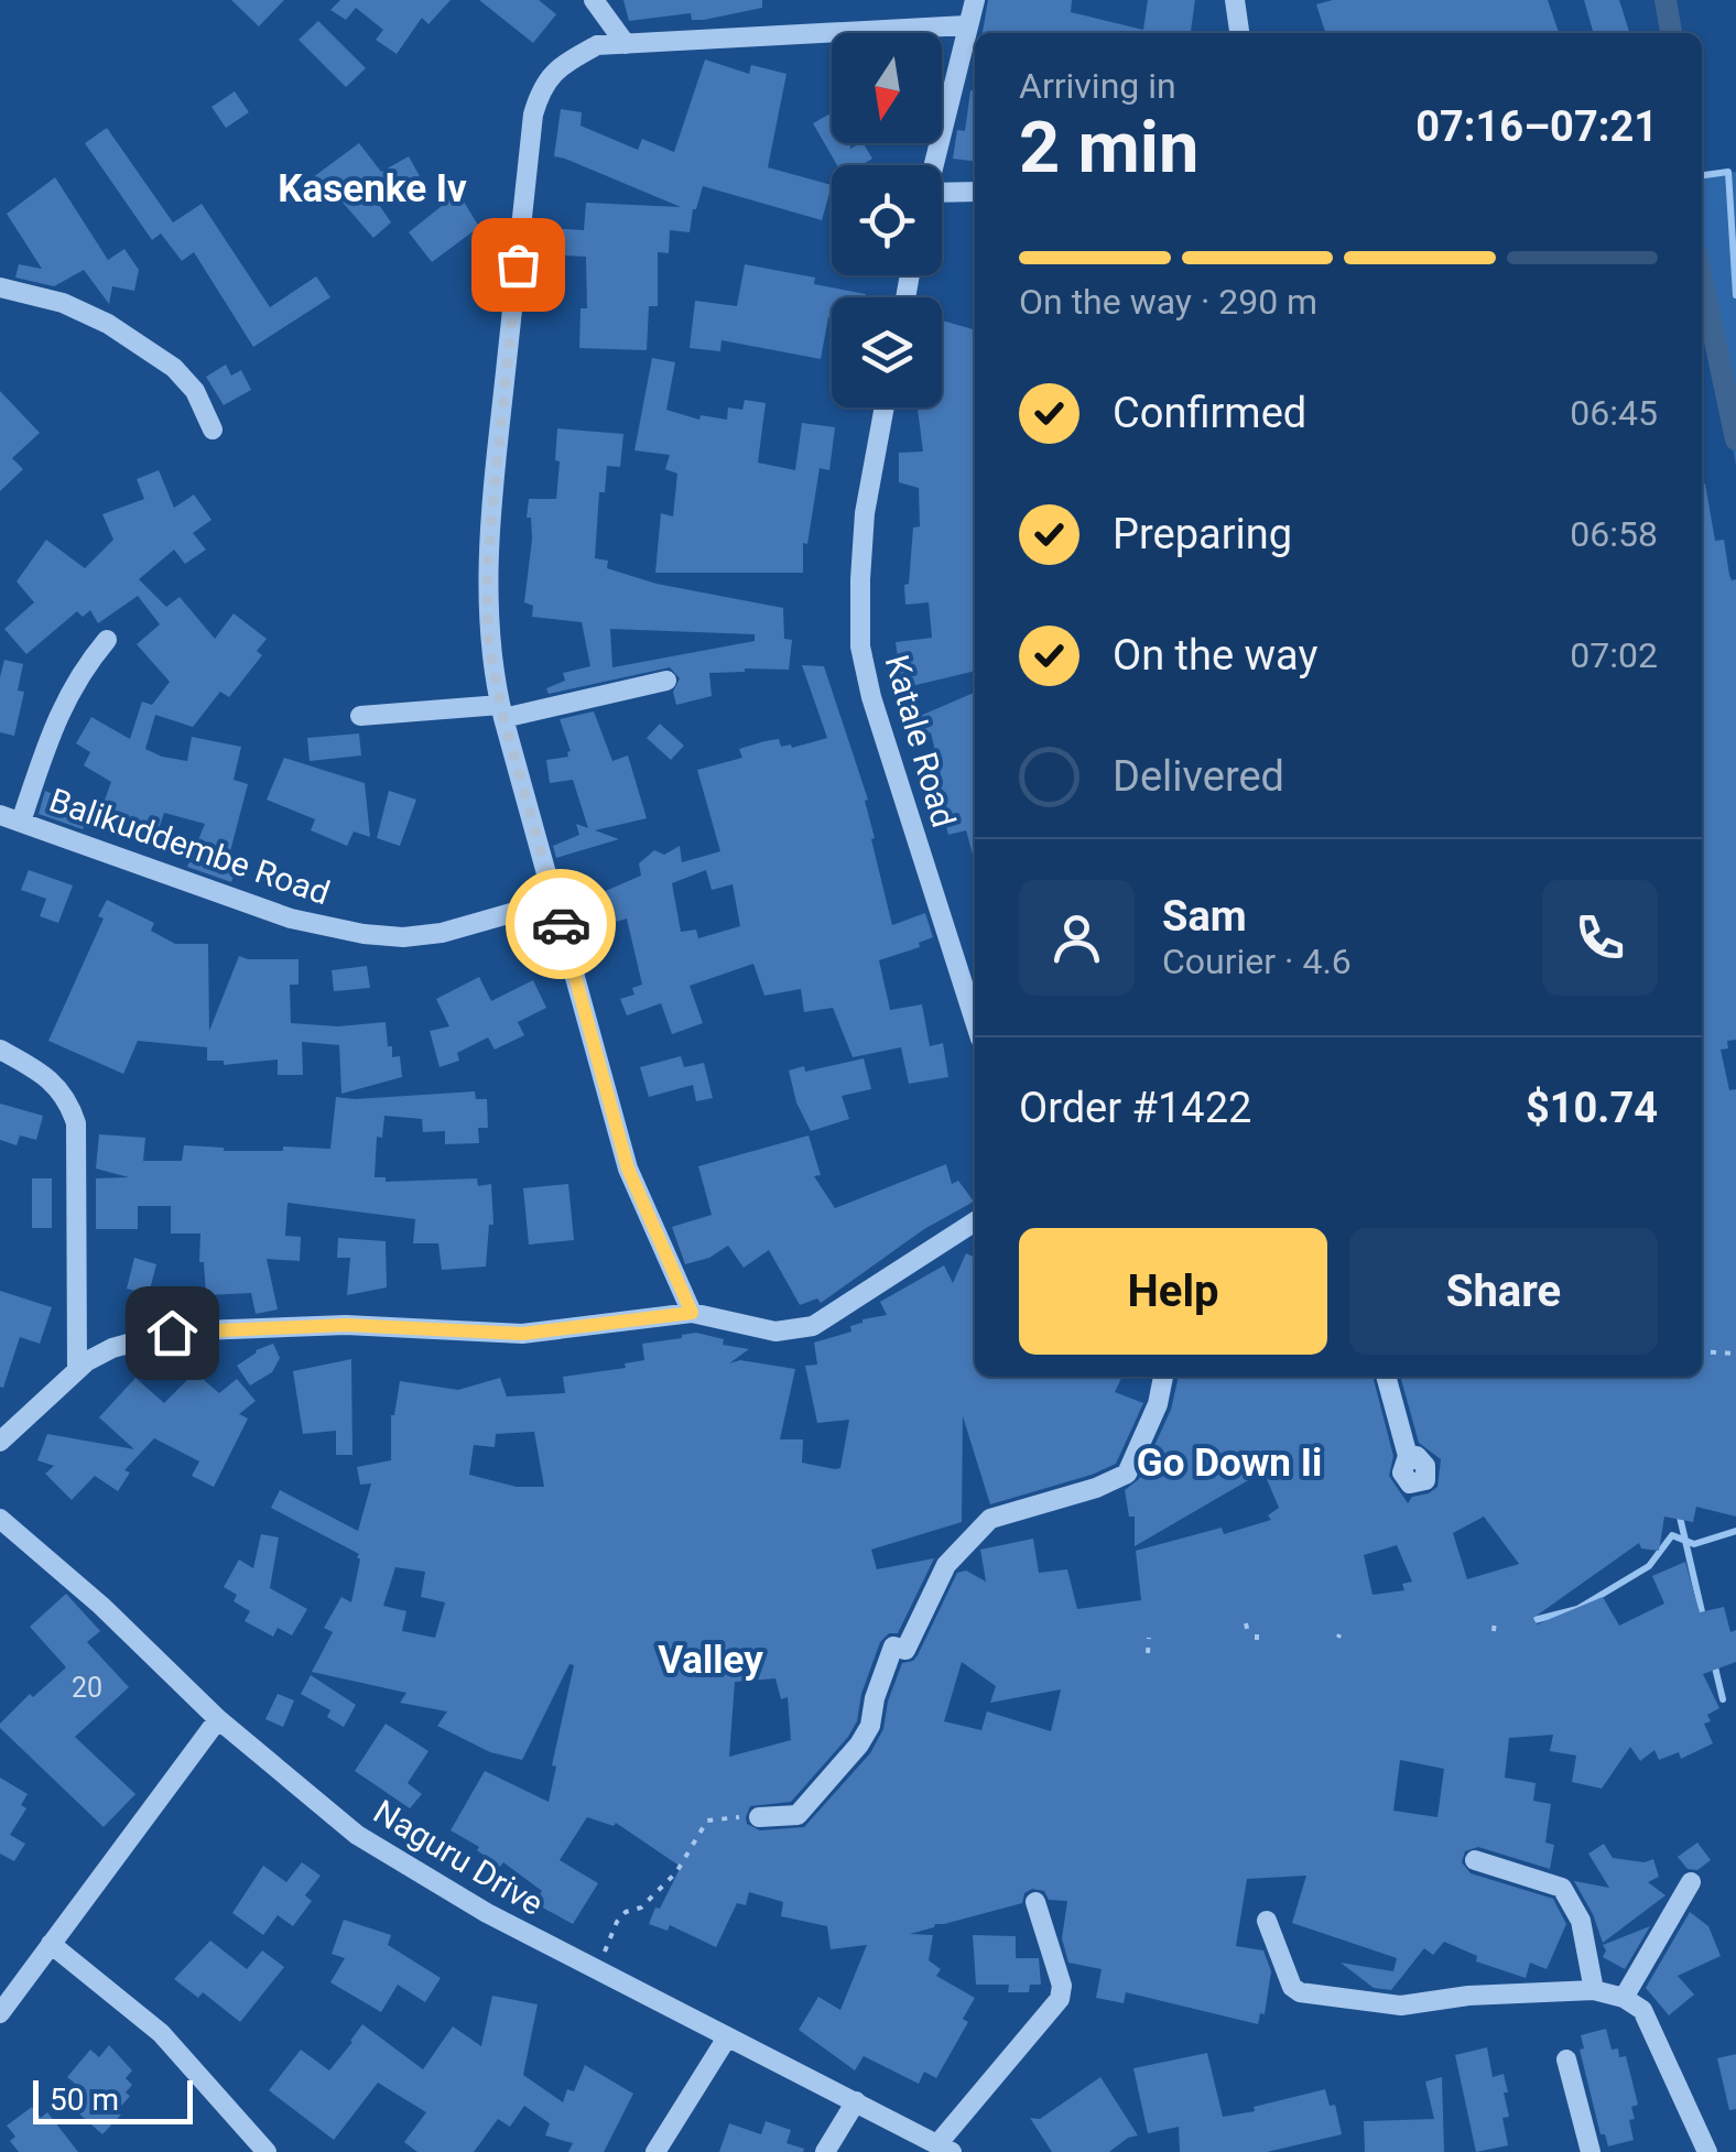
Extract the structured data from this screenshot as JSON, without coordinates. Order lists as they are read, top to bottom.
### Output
{
  "streets": {
    "street": ["Katale Road", "Balikuddembe Road", "Naguru Drive"]
  },
  "districts": ["Kasenke Iv", "Go Down Ii", "Valley"],
  "house_numbers": ["20"],
  "scale_bar": "50 m",
  "north": "bottom",
  "page": {
    "heading": ["2 min", "Arriving in", "07:16–07:21"],
    "panel": [
      "Sam",
      "Courier · 4.6",
      "Order #1422",
      "$10.74"
    ],
    "bar": "On the way · 290 m",
    "list": [
      ["Confirmed", "06:45"],
      ["Preparing", "06:58"],
      ["On the way", "07:02"],
      "Delivered"
    ],
    "buttons": ["Help", "Share"],
    "scale": "50 m"
  }
}
